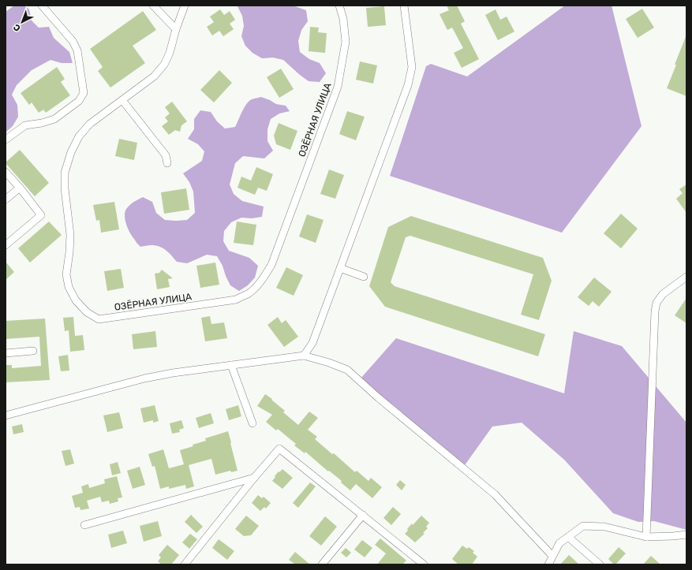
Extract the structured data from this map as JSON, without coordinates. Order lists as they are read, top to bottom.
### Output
{
  "streets": {
    "street": ["ОЗЁРНАЯ УЛИЦА"]
  },
  "north": "bottom left"
}
